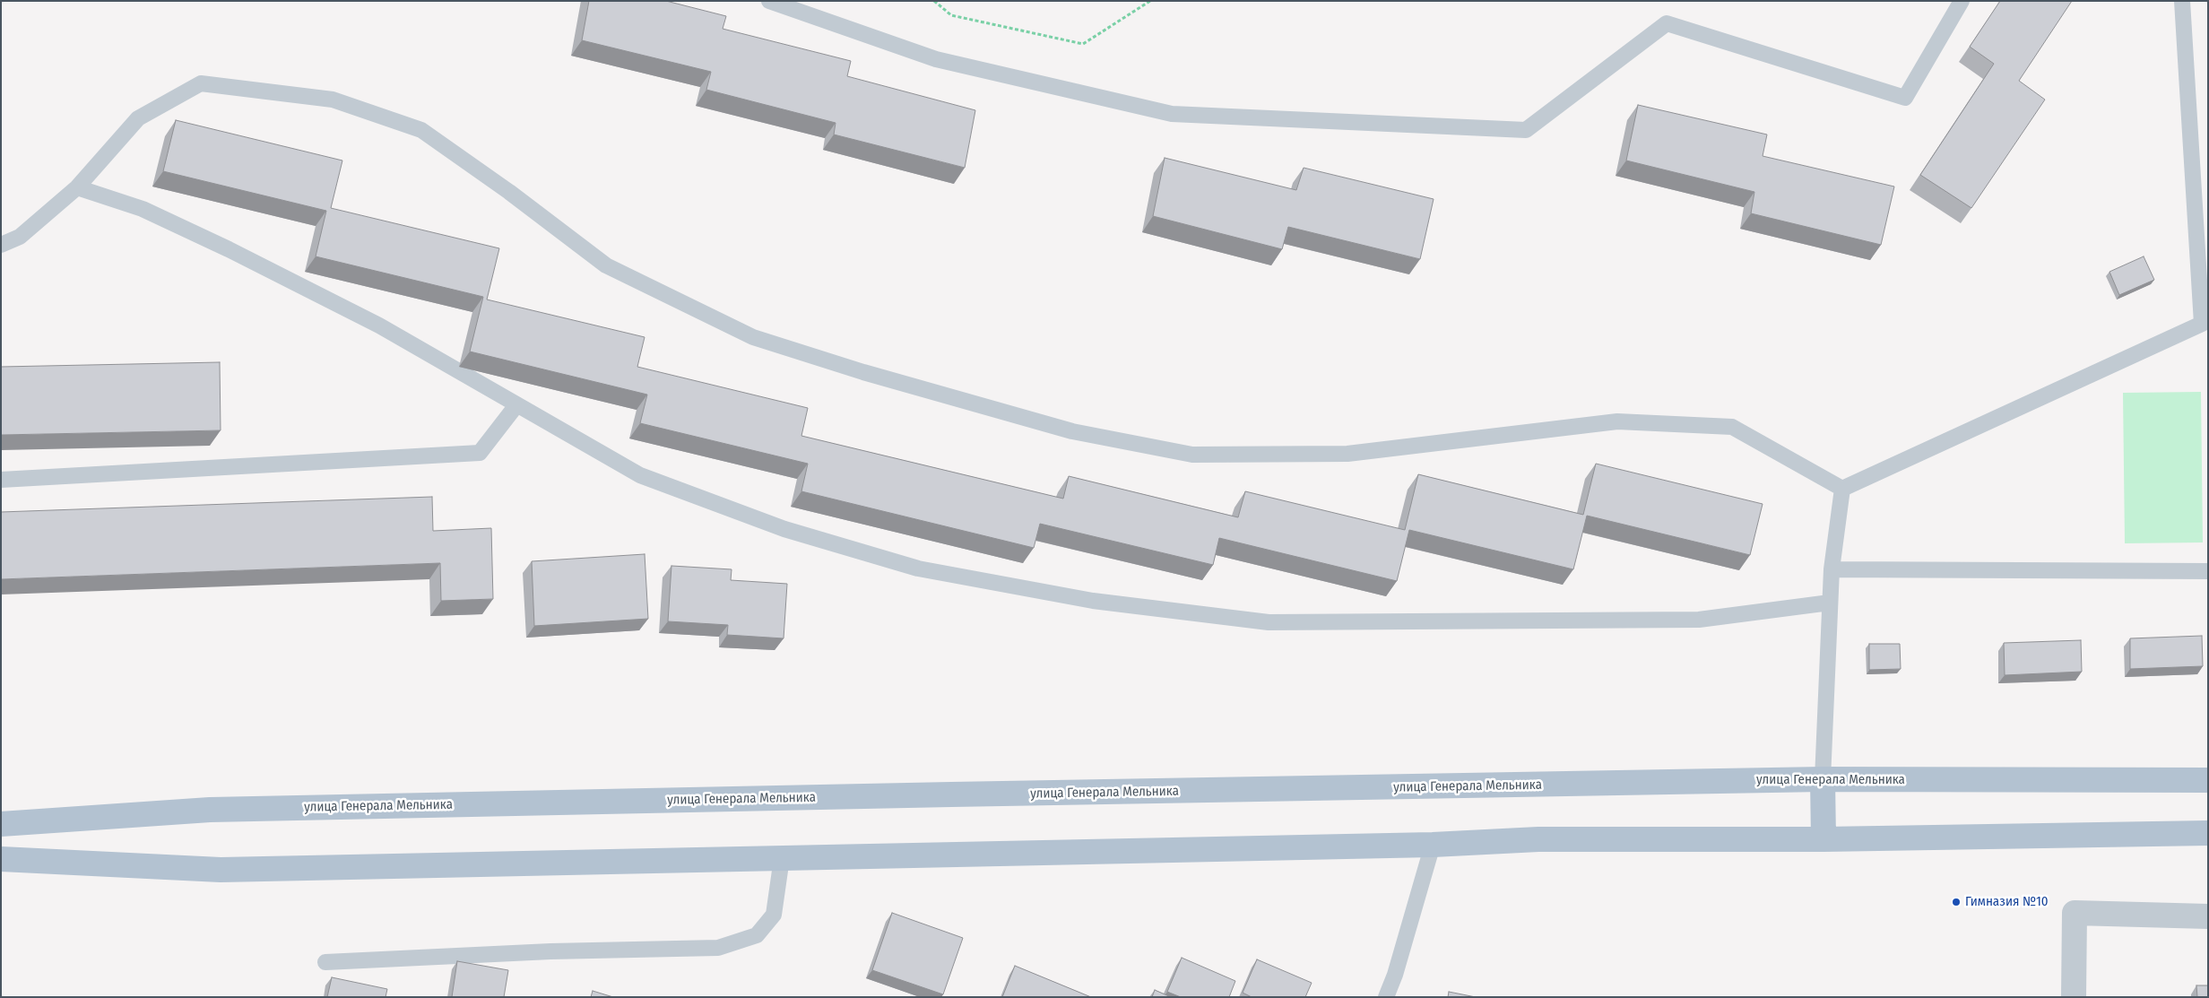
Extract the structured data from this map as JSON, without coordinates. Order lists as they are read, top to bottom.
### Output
{
  "streets": {
    "main road": ["улица Генерала Мельника"]
  },
  "places": ["Гимназия №10"]
}
